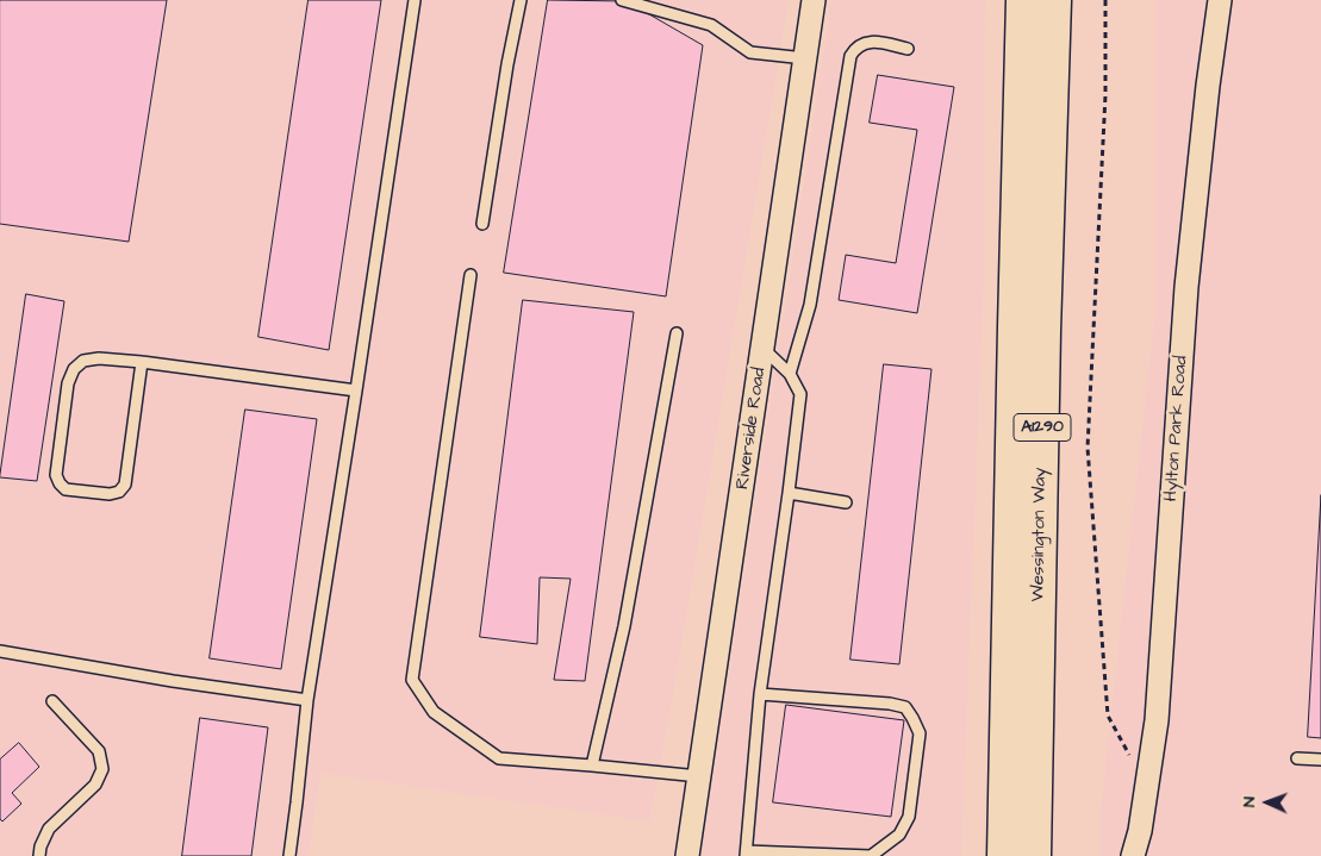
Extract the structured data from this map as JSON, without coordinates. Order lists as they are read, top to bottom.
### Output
{
  "streets": {
    "main road": ["A1290", "Wessington Way"],
    "street": ["Riverside Road", "Hylton Park Road"]
  },
  "north": "left"
}
